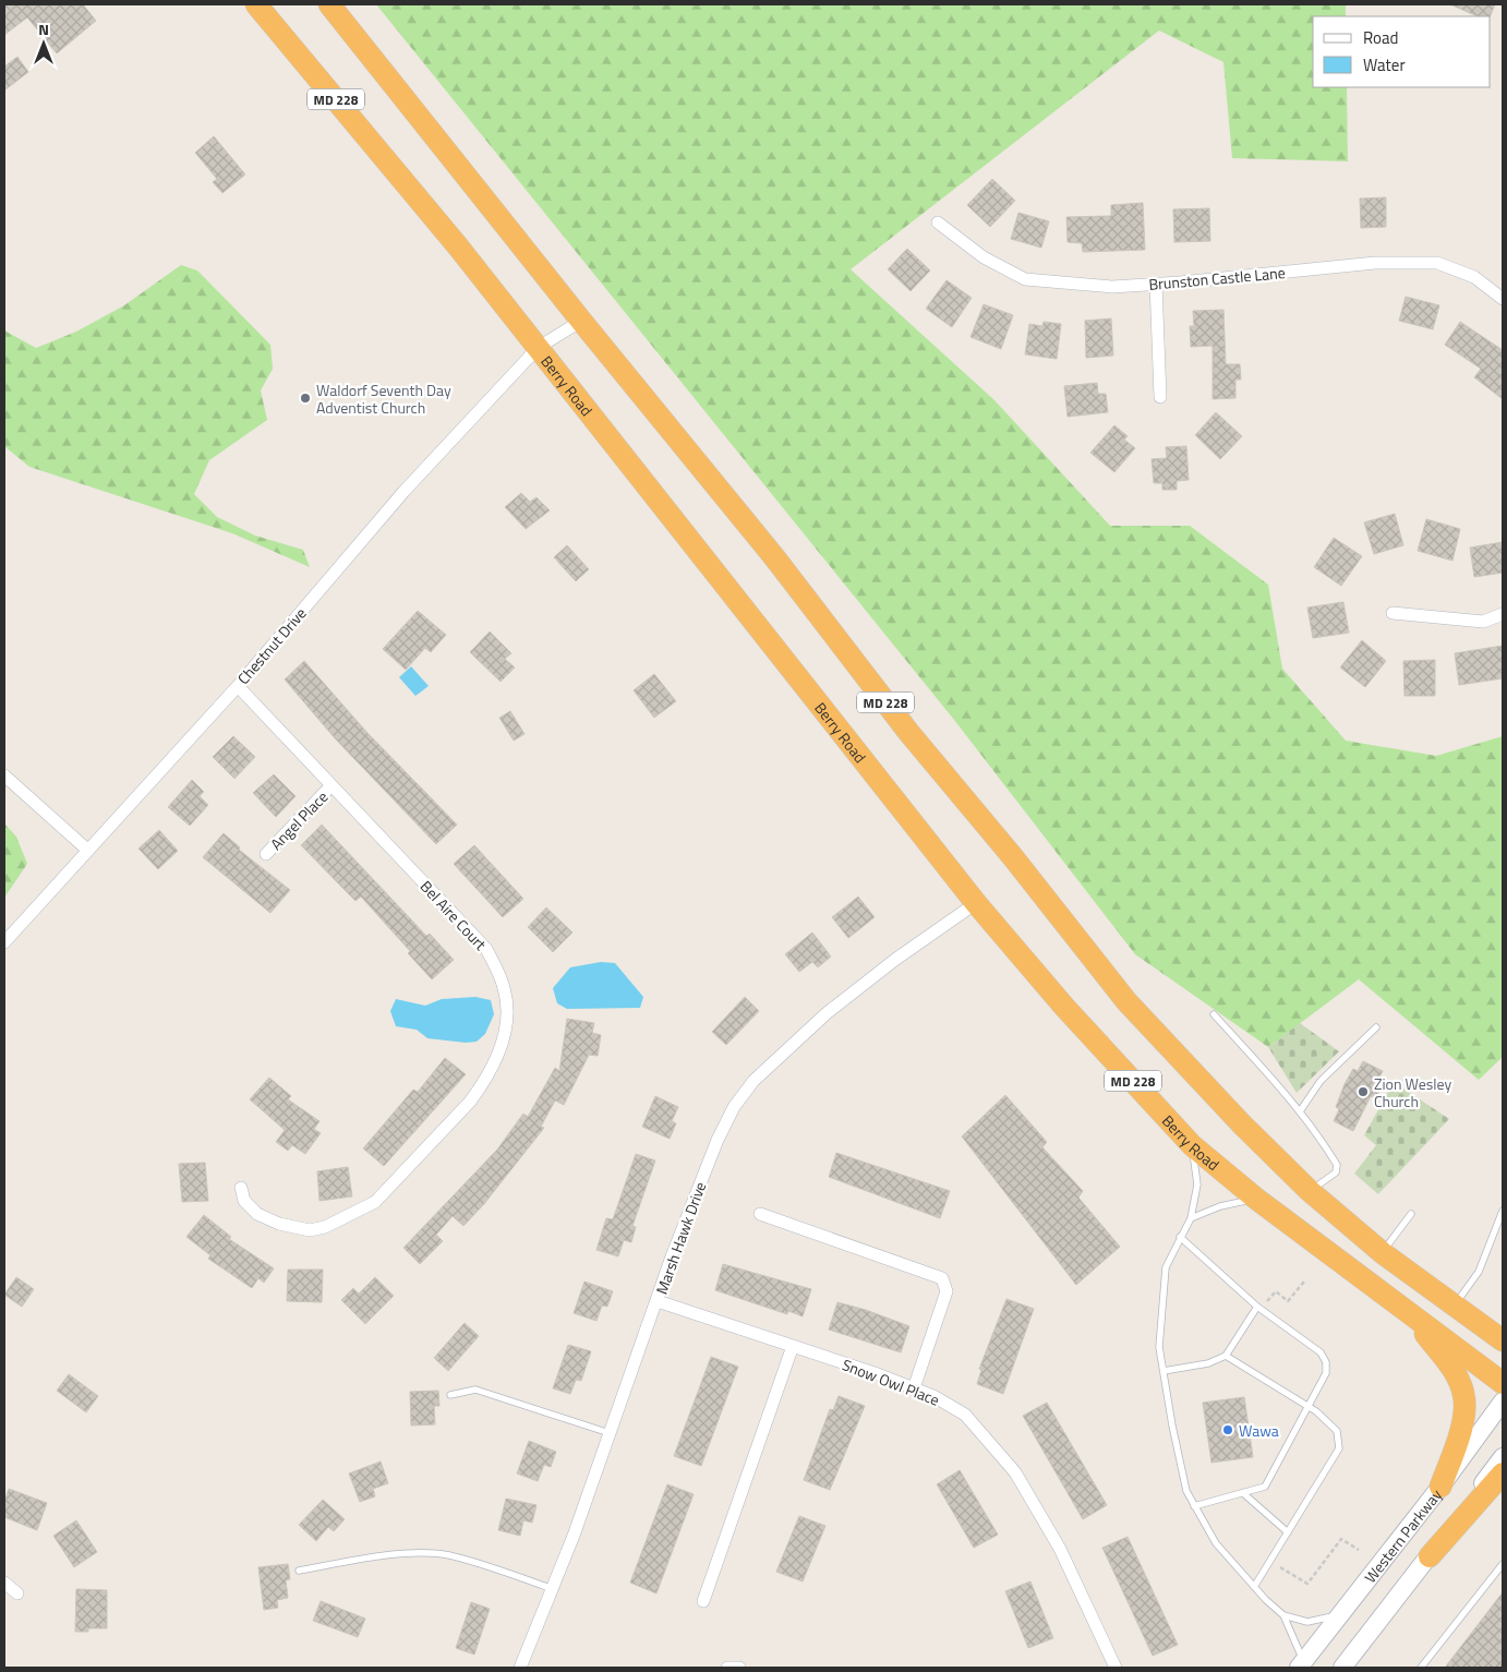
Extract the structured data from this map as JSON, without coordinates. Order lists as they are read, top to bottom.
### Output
{
  "streets": {
    "highway": ["MD 228", "Berry Road"],
    "main road": ["Western Parkway"],
    "street": [
      "Brunston Castle Lane",
      "Chestnut Drive",
      "Angel Place",
      "Bel Aire Court",
      "Marsh Hawk Drive",
      "Snow Owl Place"
    ]
  },
  "crossings": [
    ["MD 228", "Chestnut Drive"],
    ["Berry Road", "Chestnut Drive"],
    ["Berry Road", "Marsh Hawk Drive"],
    ["Chestnut Drive", "Bel Aire Court"],
    ["Angel Place", "Bel Aire Court"],
    ["Marsh Hawk Drive", "Snow Owl Place"]
  ],
  "places": ["Waldorf Seventh Day Adventist Church", "Zion Wesley Church", "Wawa"],
  "legend": ["Road", "Water"],
  "north": "top"
}
